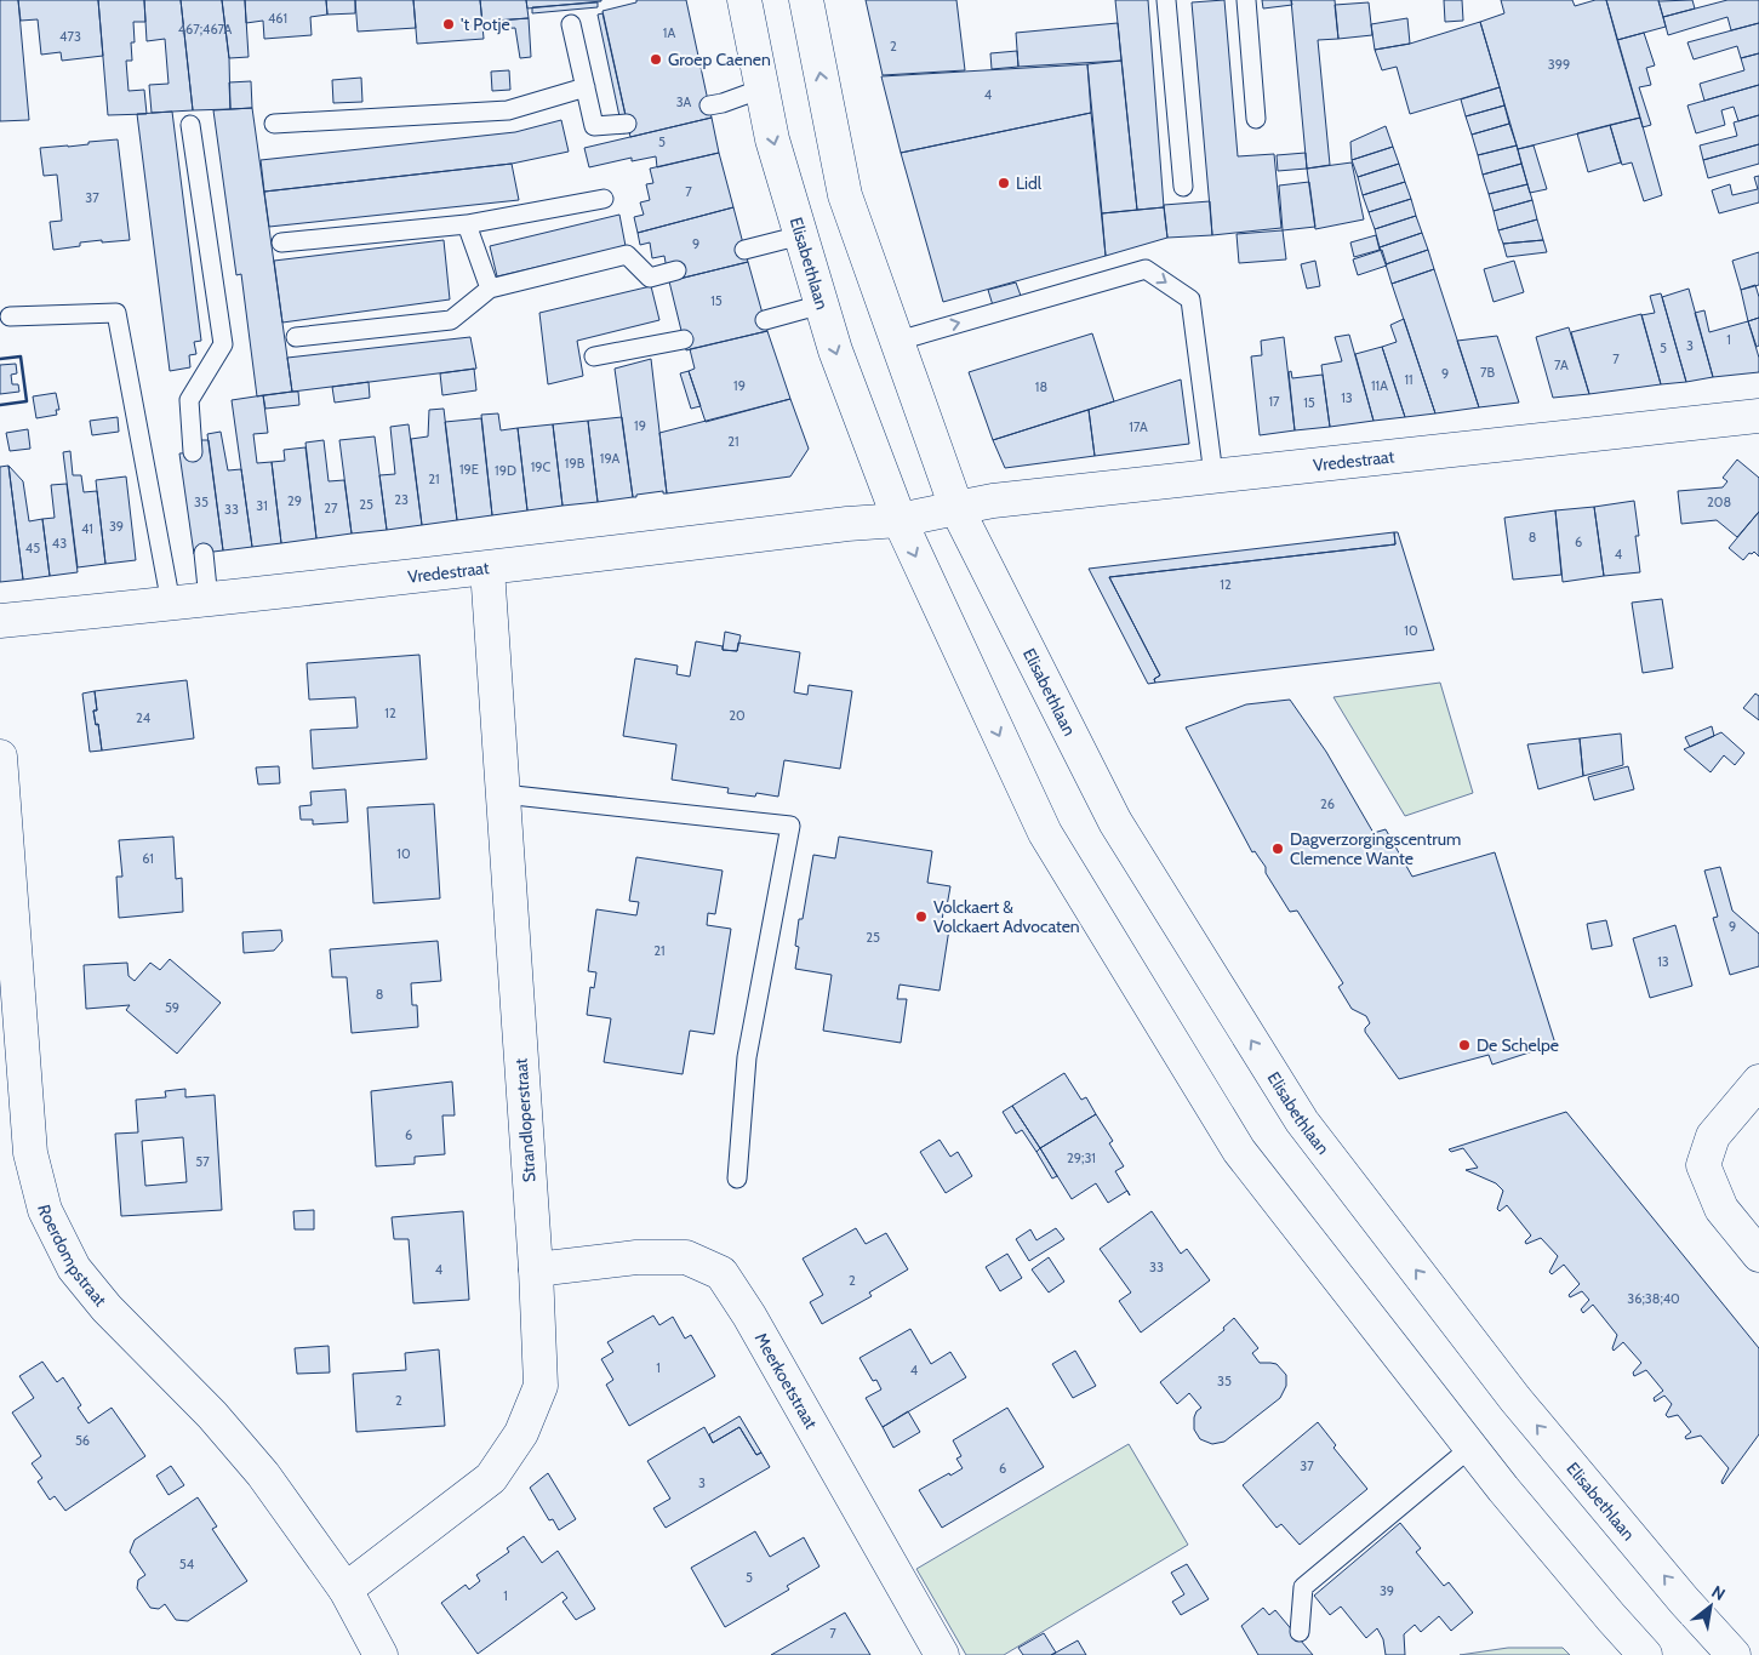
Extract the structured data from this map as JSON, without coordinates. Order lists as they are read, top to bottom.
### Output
{
  "streets": {
    "street": [
      "Elisabethlaan",
      "Vredestraat",
      "Strandloperstraat",
      "Roerdompstraat",
      "Meerkoetstraat"
    ]
  },
  "crossings": [
    ["Elisabethlaan", "Vredestraat"],
    ["Vredestraat", "Strandloperstraat"],
    ["Strandloperstraat", "Roerdompstraat"],
    ["Strandloperstraat", "Meerkoetstraat"]
  ],
  "places": [
    "'t Potje",
    "Groep Caenen",
    "Lidl",
    "Dagverzorgingscentrum Clemence Wante",
    "Volckaert & Volckaert Advocaten",
    "De Schelpe"
  ],
  "house_numbers": [
    "461",
    "467;467A",
    "1A",
    "473",
    "2",
    "399",
    "4",
    "3A",
    "5",
    "7",
    "37",
    "9",
    "15",
    "1",
    "3",
    "5",
    "7",
    "7A",
    "7B",
    "9",
    "11",
    "19",
    "11A",
    "18",
    "13",
    "17",
    "15",
    "19",
    "17A",
    "21",
    "19A",
    "19B",
    "19C",
    "19E",
    "19D",
    "21",
    "23",
    "29",
    "35",
    "208",
    "25",
    "31",
    "27",
    "33",
    "39",
    "41",
    "8",
    "6",
    "43",
    "45",
    "4",
    "12",
    "10",
    "12",
    "20",
    "24",
    "26",
    "10",
    "61",
    "9",
    "25",
    "21",
    "13",
    "8",
    "59",
    "6",
    "29;31",
    "57",
    "33",
    "4",
    "2",
    "36;38;40",
    "1",
    "4",
    "35",
    "2",
    "56",
    "37",
    "6",
    "3",
    "54",
    "5",
    "39",
    "1",
    "7"
  ],
  "north": "top right"
}
